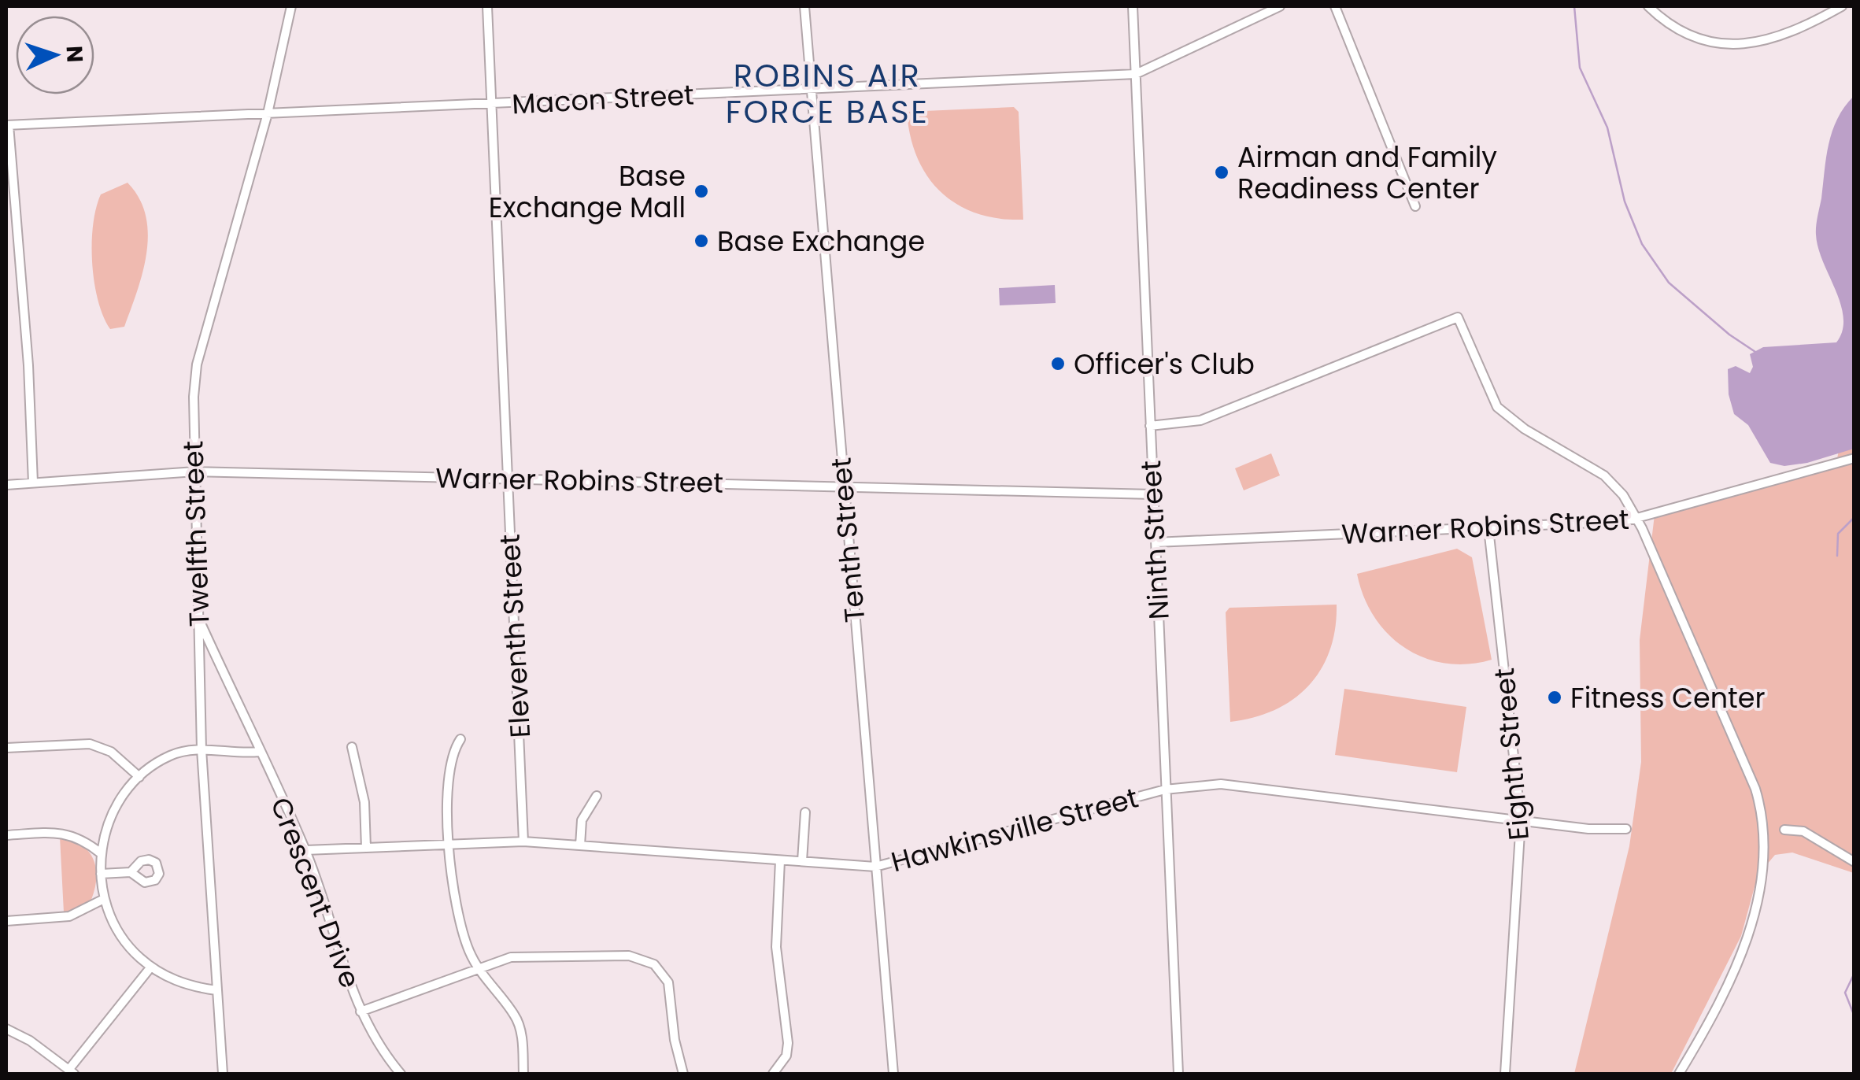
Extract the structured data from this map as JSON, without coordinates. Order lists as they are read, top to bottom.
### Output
{
  "streets": {
    "street": [
      "Macon Street",
      "Warner Robins Street",
      "Twelfth Street",
      "Tenth Street",
      "Ninth Street",
      "Eleventh Street",
      "Eighth Street",
      "Hawkinsville Street",
      "Crescent Drive"
    ]
  },
  "crossings": [
    ["Macon Street", "Twelfth Street"],
    ["Macon Street", "Tenth Street"],
    ["Macon Street", "Ninth Street"],
    ["Macon Street", "Eleventh Street"],
    ["Warner Robins Street", "Twelfth Street"],
    ["Warner Robins Street", "Tenth Street"],
    ["Warner Robins Street", "Ninth Street"],
    ["Warner Robins Street", "Eleventh Street"],
    ["Warner Robins Street", "Eighth Street"],
    ["Twelfth Street", "Crescent Drive"],
    ["Tenth Street", "Hawkinsville Street"],
    ["Ninth Street", "Hawkinsville Street"],
    ["Eleventh Street", "Hawkinsville Street"],
    ["Eighth Street", "Hawkinsville Street"],
    ["Hawkinsville Street", "Crescent Drive"]
  ],
  "districts": ["ROBINS AIR FORCE BASE"],
  "places": [
    "Airman and Family Readiness Center",
    "Base Exchange Mall",
    "Base Exchange",
    "Officer's Club",
    "Fitness Center"
  ],
  "north": "right"
}
